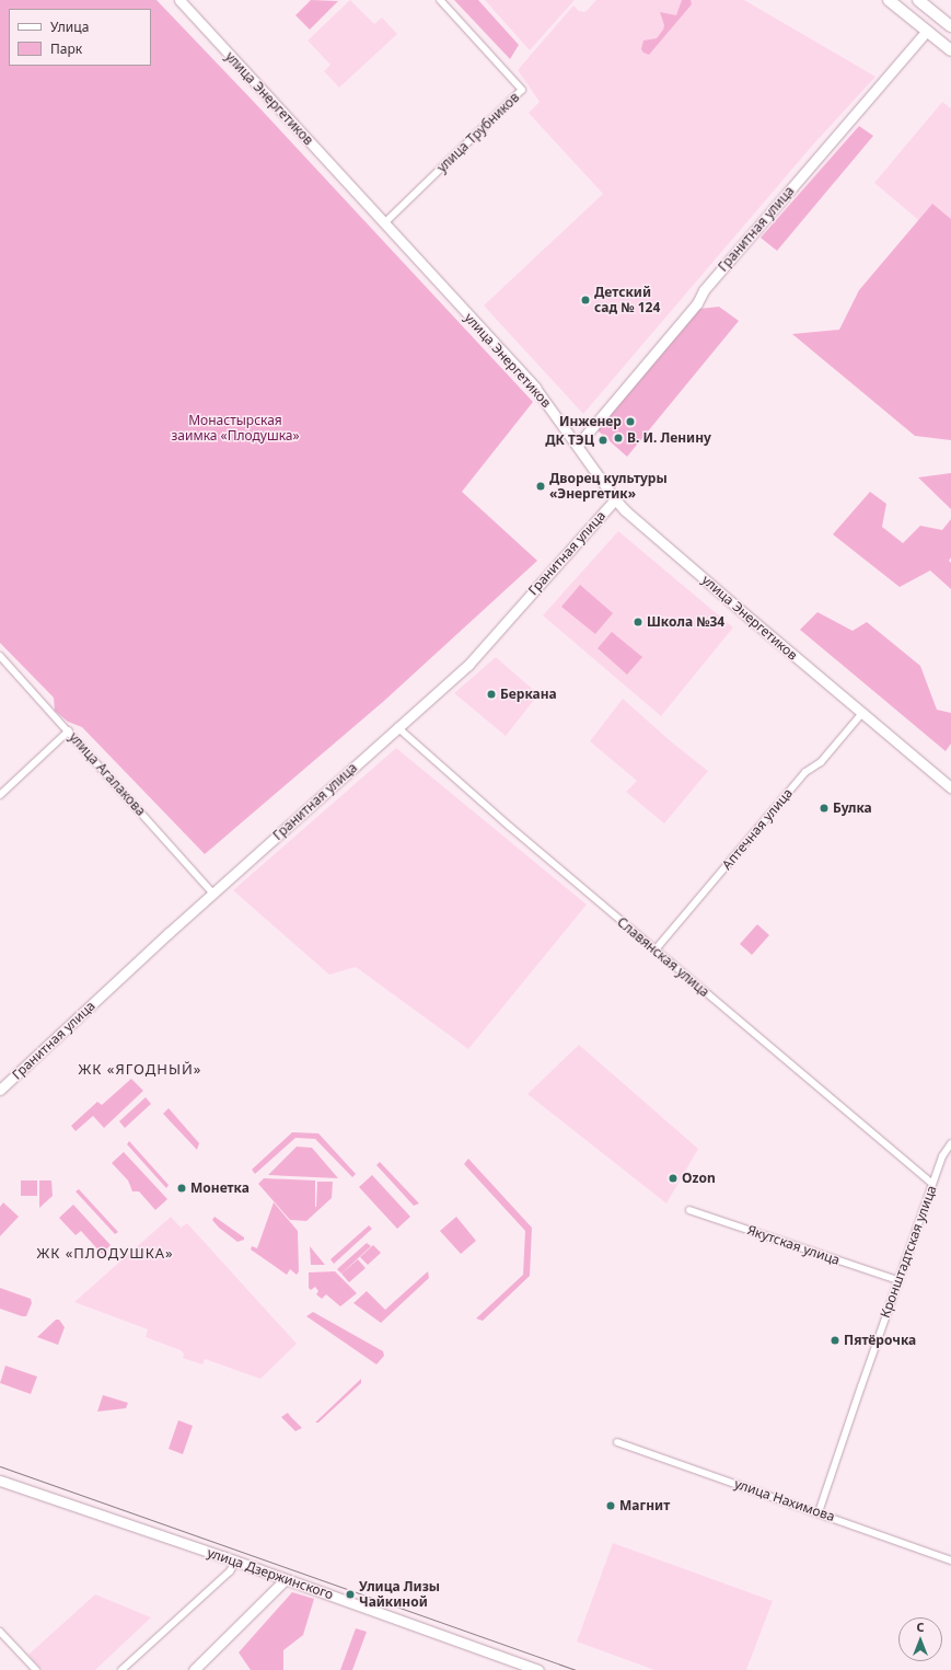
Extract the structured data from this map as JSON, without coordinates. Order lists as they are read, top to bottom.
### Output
{
  "streets": {
    "main road": ["Гранитная улица"],
    "street": [
      "улица Энергетиков",
      "улица Трубников",
      "улица Агалакова",
      "Аптечная улица",
      "Славянская улица",
      "Якутская улица",
      "Кронштадтская улица",
      "улица Нахимова",
      "улица Дзержинского"
    ]
  },
  "crossings": [
    ["улица Энергетиков", "улица Трубников"],
    ["улица Энергетиков", "Гранитная улица"],
    ["улица Энергетиков", "Аптечная улица"],
    ["Гранитная улица", "улица Агалакова"],
    ["Гранитная улица", "Славянская улица"],
    ["Аптечная улица", "Славянская улица"],
    ["Славянская улица", "Кронштадтская улица"],
    ["Якутская улица", "Кронштадтская улица"],
    ["Кронштадтская улица", "улица Нахимова"]
  ],
  "districts": ["ЖК «ЯГОДНЫЙ»", "ЖК «ПЛОДУШКА»"],
  "parks": ["Монастырская заимка «Плодушка»"],
  "places": [
    "Детский сад № 124",
    "Инженер",
    "В. И. Ленину",
    "ДК ТЭЦ",
    "Дворец культуры «Энергетик»",
    "Школа №34",
    "Беркана",
    "Булка",
    "Ozon",
    "Монетка",
    "Пятёрочка",
    "Магнит",
    "Улица Лизы Чайкиной"
  ],
  "legend": ["Улица", "Парк"],
  "north": "top"
}
